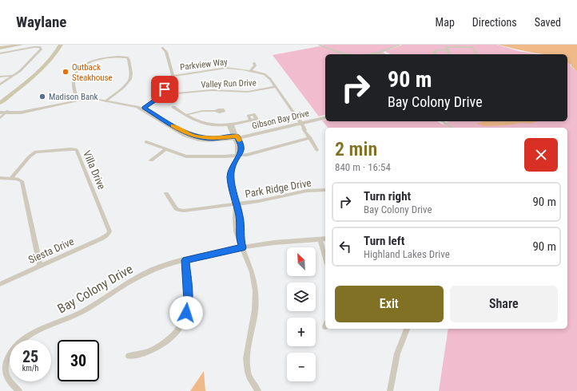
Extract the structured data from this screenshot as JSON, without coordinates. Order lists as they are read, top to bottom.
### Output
{
  "streets": {
    "street": [
      "Parkview Way",
      "Valley Run Drive",
      "Gibson Bay Drive",
      "Villa Drive",
      "Park Ridge Drive",
      "Siesta Drive",
      "Bay Colony Drive"
    ]
  },
  "crossings": [
    ["Parkview Way", "Valley Run Drive"],
    ["Parkview Way", "Gibson Bay Drive"],
    ["Villa Drive", "Siesta Drive"]
  ],
  "places": ["Outback Steakhouse", "Madison Bank"],
  "north": "top left",
  "page": {
    "header": "Waylane",
    "nav": ["Map", "Directions", "Saved"],
    "turn": ["90 m", "Bay Colony Drive"],
    "heading": ["2 min", "840 m · 16:54"],
    "list": [
      {
        "name": "Turn right",
        "note": "Bay Colony Drive",
        "value": "90 m"
      },
      {
        "name": "Turn left",
        "note": "Highland Lakes Drive",
        "value": "90 m"
      }
    ],
    "map_buttons": ["+", "−"],
    "buttons": ["Exit", "Share"],
    "speed": "25 km/h",
    "limit": "30"
  }
}
